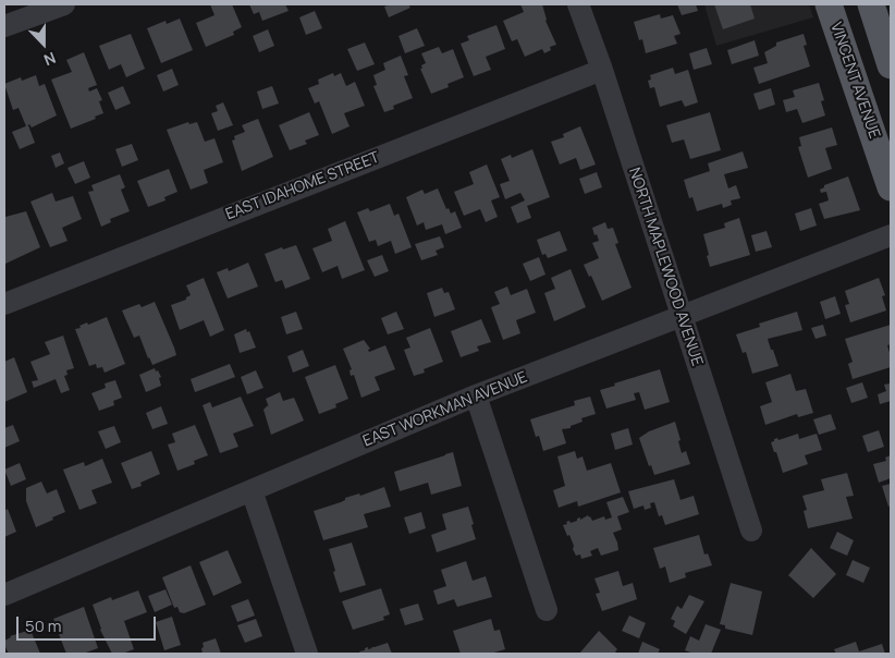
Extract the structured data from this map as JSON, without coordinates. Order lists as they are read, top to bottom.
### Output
{
  "streets": {
    "main road": ["VINCENT AVENUE"],
    "street": ["EAST IDAHOME STREET", "NORTH MAPLEWOOD AVENUE", "EAST WORKMAN AVENUE"]
  },
  "crossings": [
    ["EAST IDAHOME STREET", "NORTH MAPLEWOOD AVENUE"],
    ["NORTH MAPLEWOOD AVENUE", "EAST WORKMAN AVENUE"]
  ],
  "scale_bar": "50 m",
  "north": "bottom"
}
